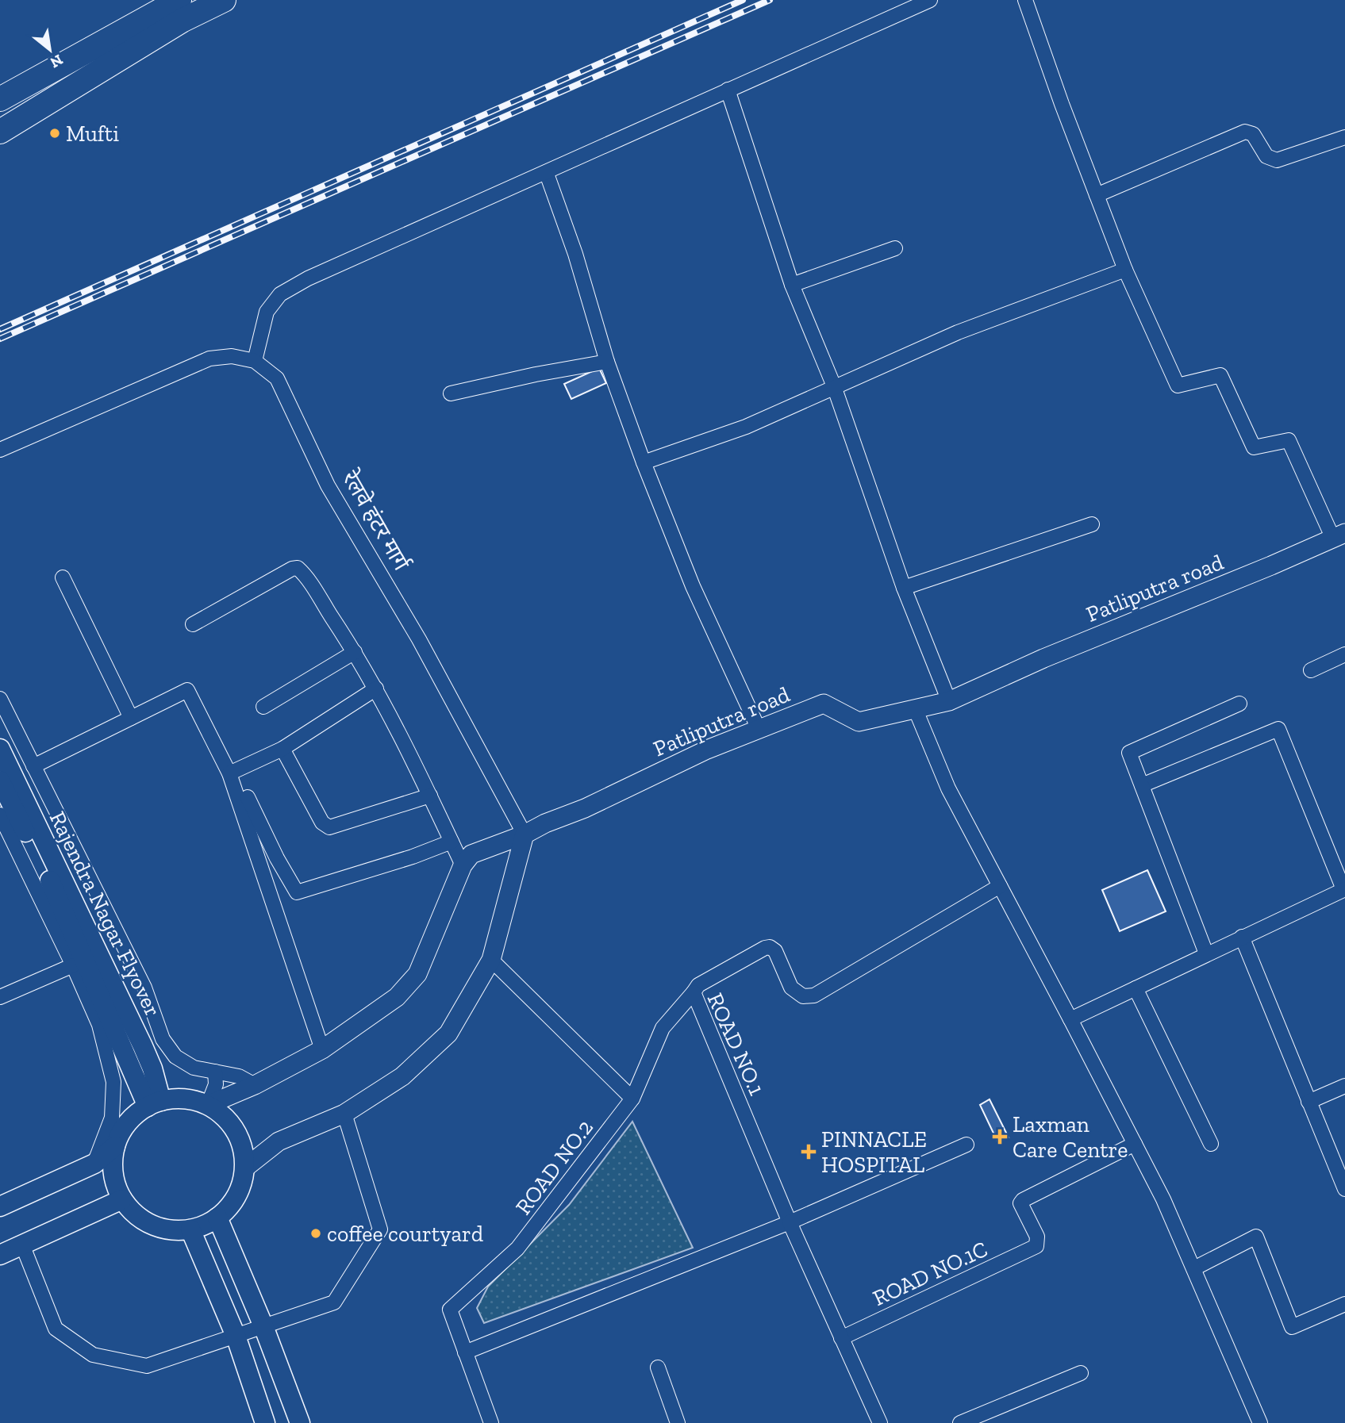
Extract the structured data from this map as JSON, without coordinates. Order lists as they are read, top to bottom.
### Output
{
  "streets": {
    "main road": ["Rajendra Nagar Flyover"],
    "street": [
      "रेलवे हंटर मार्ग",
      "Patliputra road",
      "ROAD NO.1",
      "ROAD NO.2",
      "ROAD NO.1C"
    ]
  },
  "crossings": [
    ["रेलवे हंटर मार्ग", "Patliputra road"],
    ["ROAD NO.1", "ROAD NO.2"],
    ["ROAD NO.1", "ROAD NO.1C"]
  ],
  "places": {
    "other": ["Mufti", "coffee courtyard"],
    "health": ["Laxman Care Centre", "PINNACLE HOSPITAL"]
  },
  "north": "bottom right"
}
